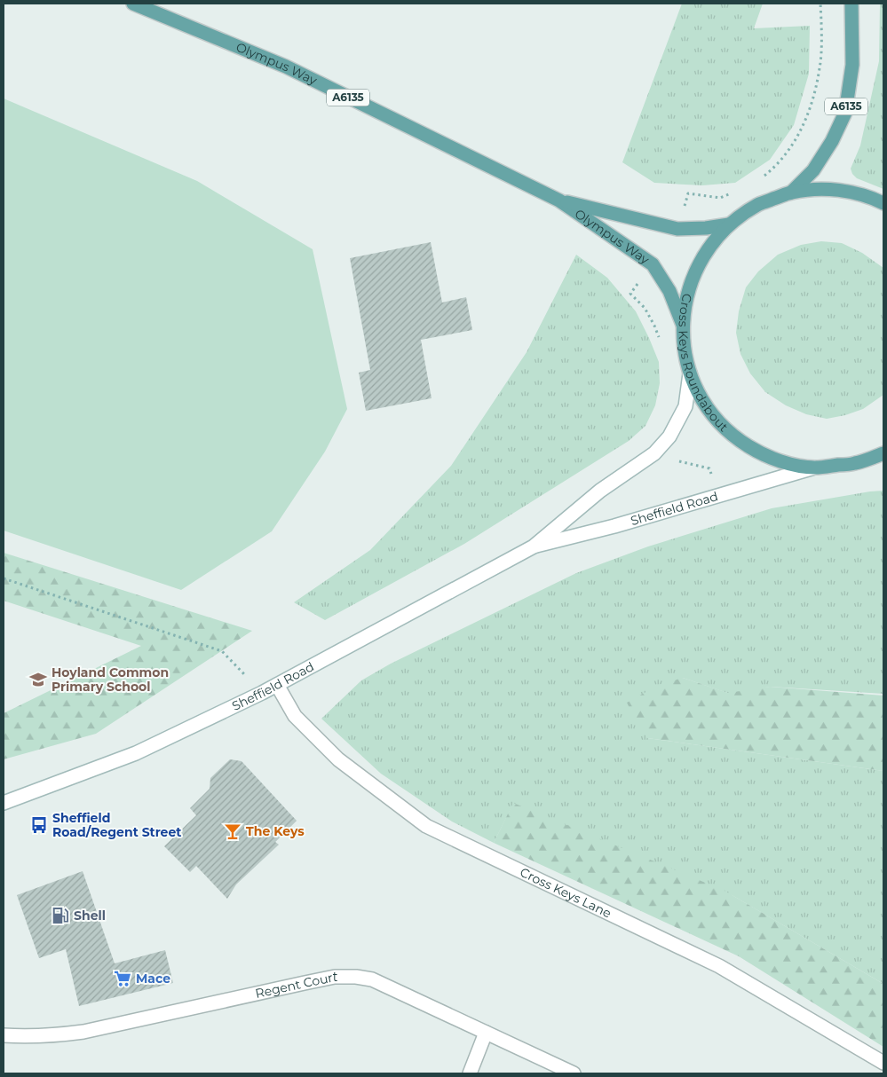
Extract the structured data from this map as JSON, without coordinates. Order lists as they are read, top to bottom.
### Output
{
  "streets": {
    "main road": ["Olympus Way", "A6135", "Cross Keys Roundabout"],
    "street": ["Sheffield Road", "Cross Keys Lane", "Regent Court"]
  },
  "crossings": [
    ["Olympus Way", "Cross Keys Roundabout"],
    ["A6135", "Cross Keys Roundabout"],
    ["Cross Keys Roundabout", "Sheffield Road"],
    ["Sheffield Road", "Cross Keys Lane"]
  ],
  "places": {
    "school or university": ["Hoyland Common Primary School"],
    "bus stop": ["Sheffield Road/Regent Street"],
    "bar": ["The Keys"],
    "fuel station": ["Shell"],
    "supermarket": ["Mace"]
  }
}
